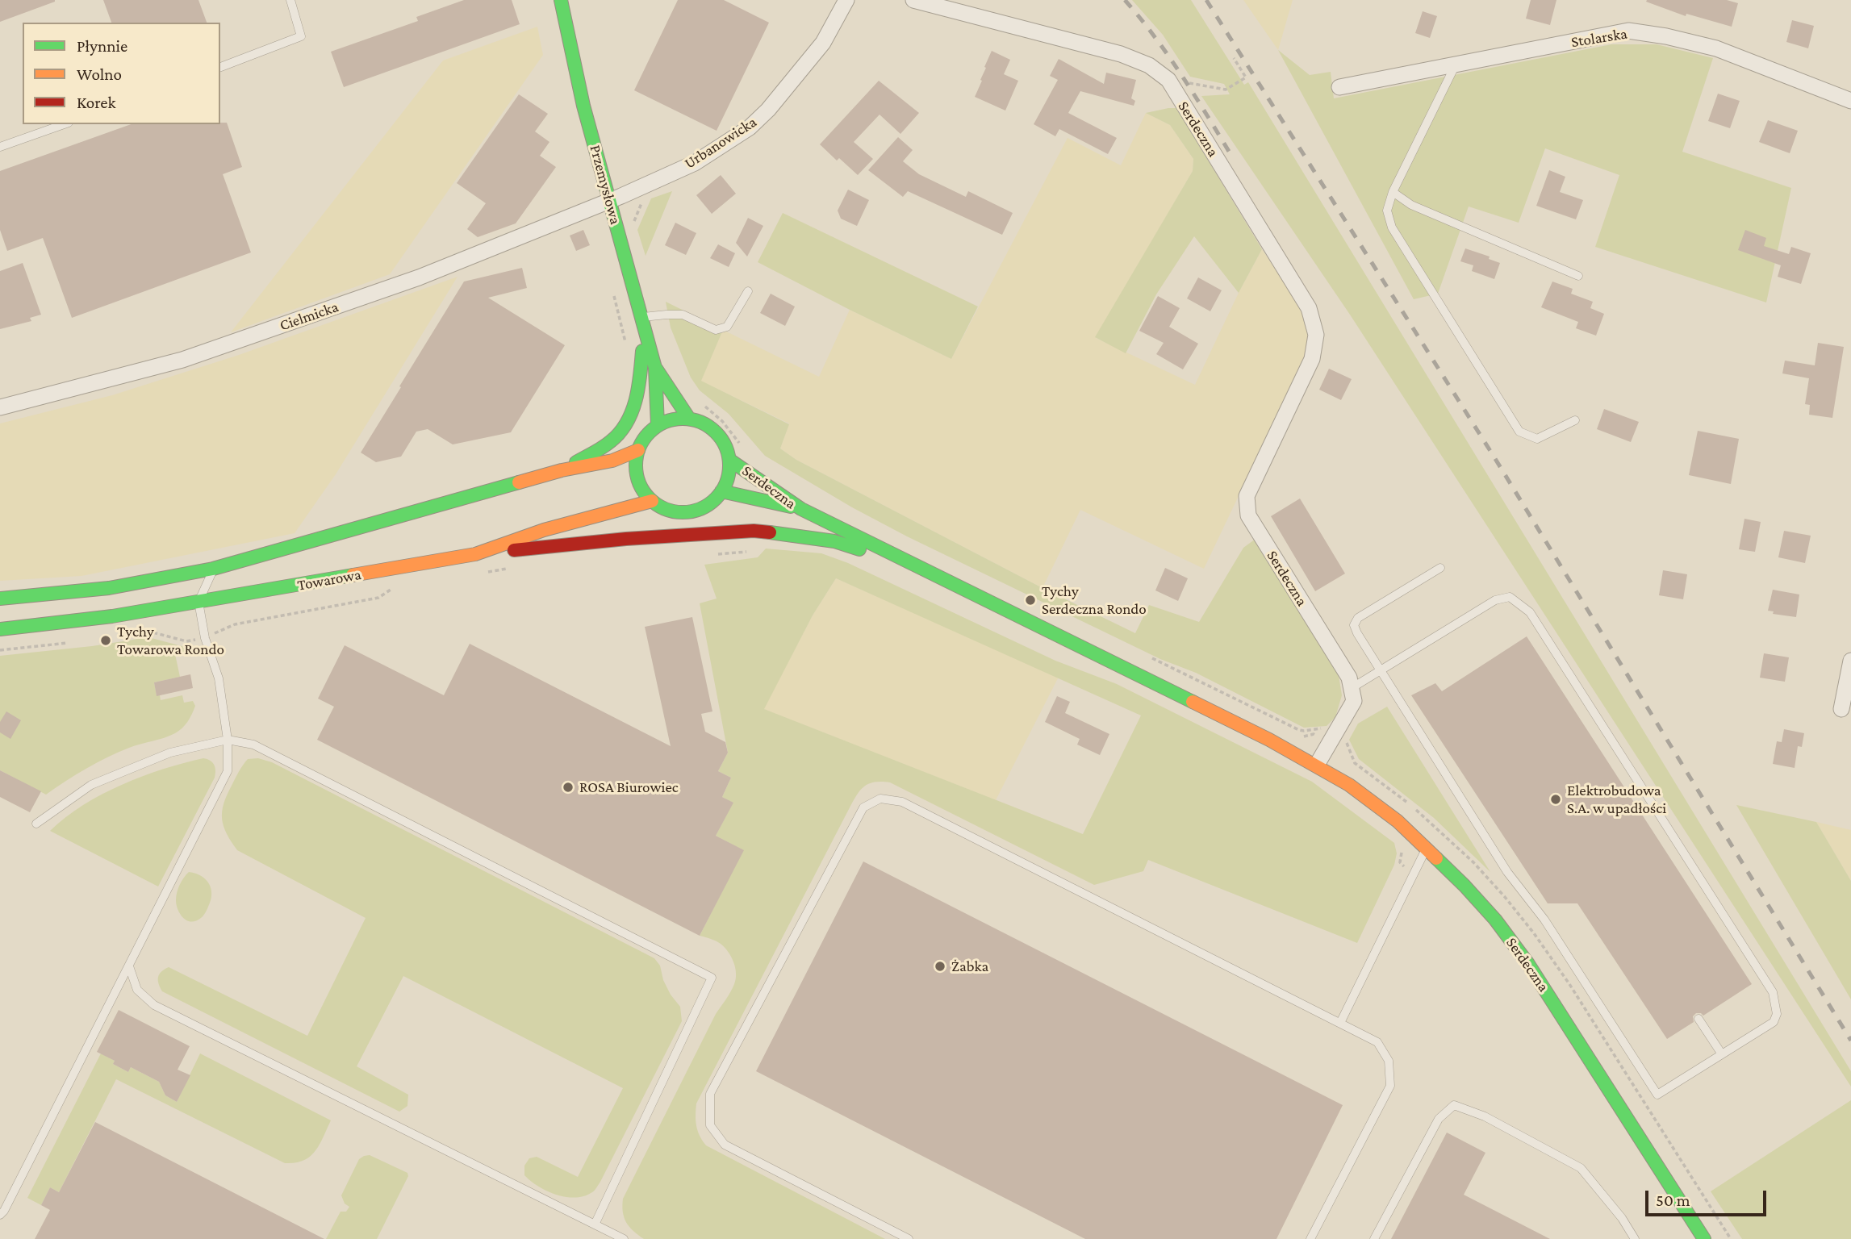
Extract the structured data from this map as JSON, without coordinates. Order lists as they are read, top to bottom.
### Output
{
  "streets": {
    "street": [
      "Stolarska",
      "Serdeczna",
      "Urbanowicka",
      "Przemysłowa",
      "Cielmicka",
      "Towarowa"
    ]
  },
  "crossings": [
    ["Serdeczna", "Przemysłowa"],
    ["Serdeczna", "Towarowa"],
    ["Urbanowicka", "Przemysłowa"],
    ["Urbanowicka", "Cielmicka"],
    ["Przemysłowa", "Cielmicka"],
    ["Przemysłowa", "Towarowa"]
  ],
  "places": [
    "Tychy Serdeczna Rondo",
    "Tychy Towarowa Rondo",
    "ROSA Biurowiec",
    "Elektrobudowa S.A. w upadłości",
    "Żabka"
  ],
  "legend": ["Płynnie", "Wolno", "Korek"],
  "scale_bar": "50 m"
}
